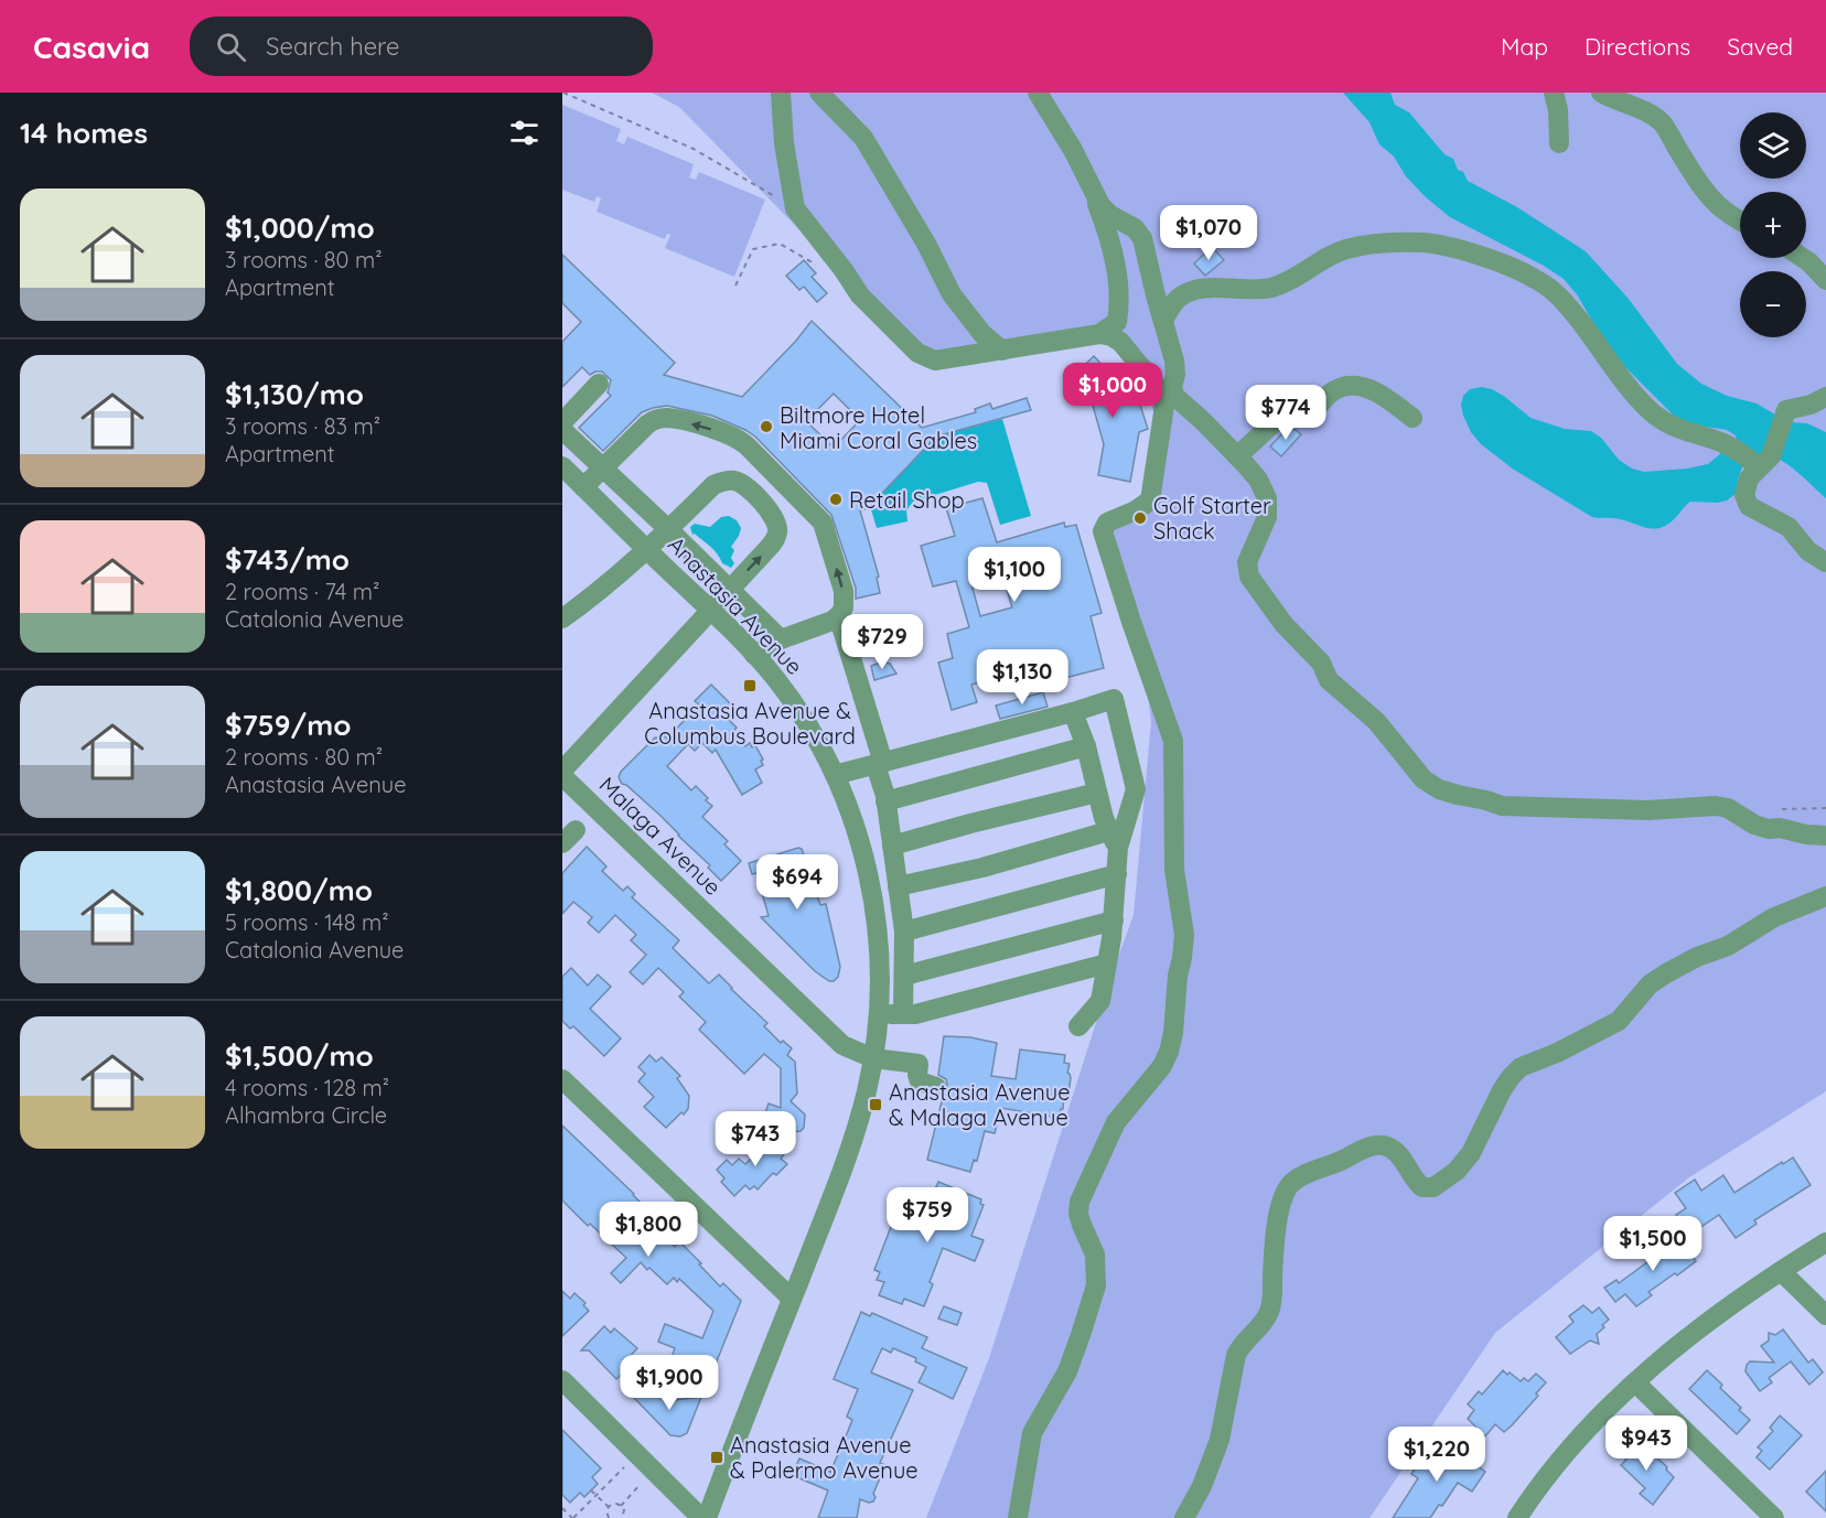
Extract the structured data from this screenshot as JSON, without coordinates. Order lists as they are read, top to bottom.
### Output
{
  "streets": {
    "street": ["Anastasia Avenue", "Malaga Avenue"]
  },
  "crossings": [
    ["Anastasia Avenue", "Malaga Avenue"]
  ],
  "places": {
    "other": ["Biltmore Hotel Miami Coral Gables", "Retail Shop", "Golf Starter Shack"],
    "transit": ["Anastasia Avenue & Columbus Boulevard", "Anastasia Avenue & Malaga Avenue", "Anastasia Avenue & Palermo Avenue"]
  },
  "page": {
    "header": "Casavia",
    "search": "Search here",
    "nav": ["Map", "Directions", "Saved"],
    "heading": "14 homes",
    "map_buttons": ["+", "−"],
    "list": [
      {
        "name": "$1,000/mo",
        "note": "3 rooms · 80 m² · Apartment"
      },
      {
        "name": "$1,130/mo",
        "note": "3 rooms · 83 m² · Apartment"
      },
      {
        "name": "$743/mo",
        "note": "2 rooms · 74 m² · Catalonia Avenue"
      },
      {
        "name": "$759/mo",
        "note": "2 rooms · 80 m² · Anastasia Avenue"
      },
      {
        "name": "$1,800/mo",
        "note": "5 rooms · 148 m² · Catalonia Avenue"
      },
      {
        "name": "$1,500/mo",
        "note": "4 rooms · 128 m² · Alhambra Circle"
      }
    ],
    "price": [
      "$1,070",
      "$1,000",
      "$774",
      "$1,100",
      "$729",
      "$1,130",
      "$694",
      "$743",
      "$759",
      "$1,800",
      "$1,500",
      "$1,900",
      "$943",
      "$1,220"
    ]
  }
}
